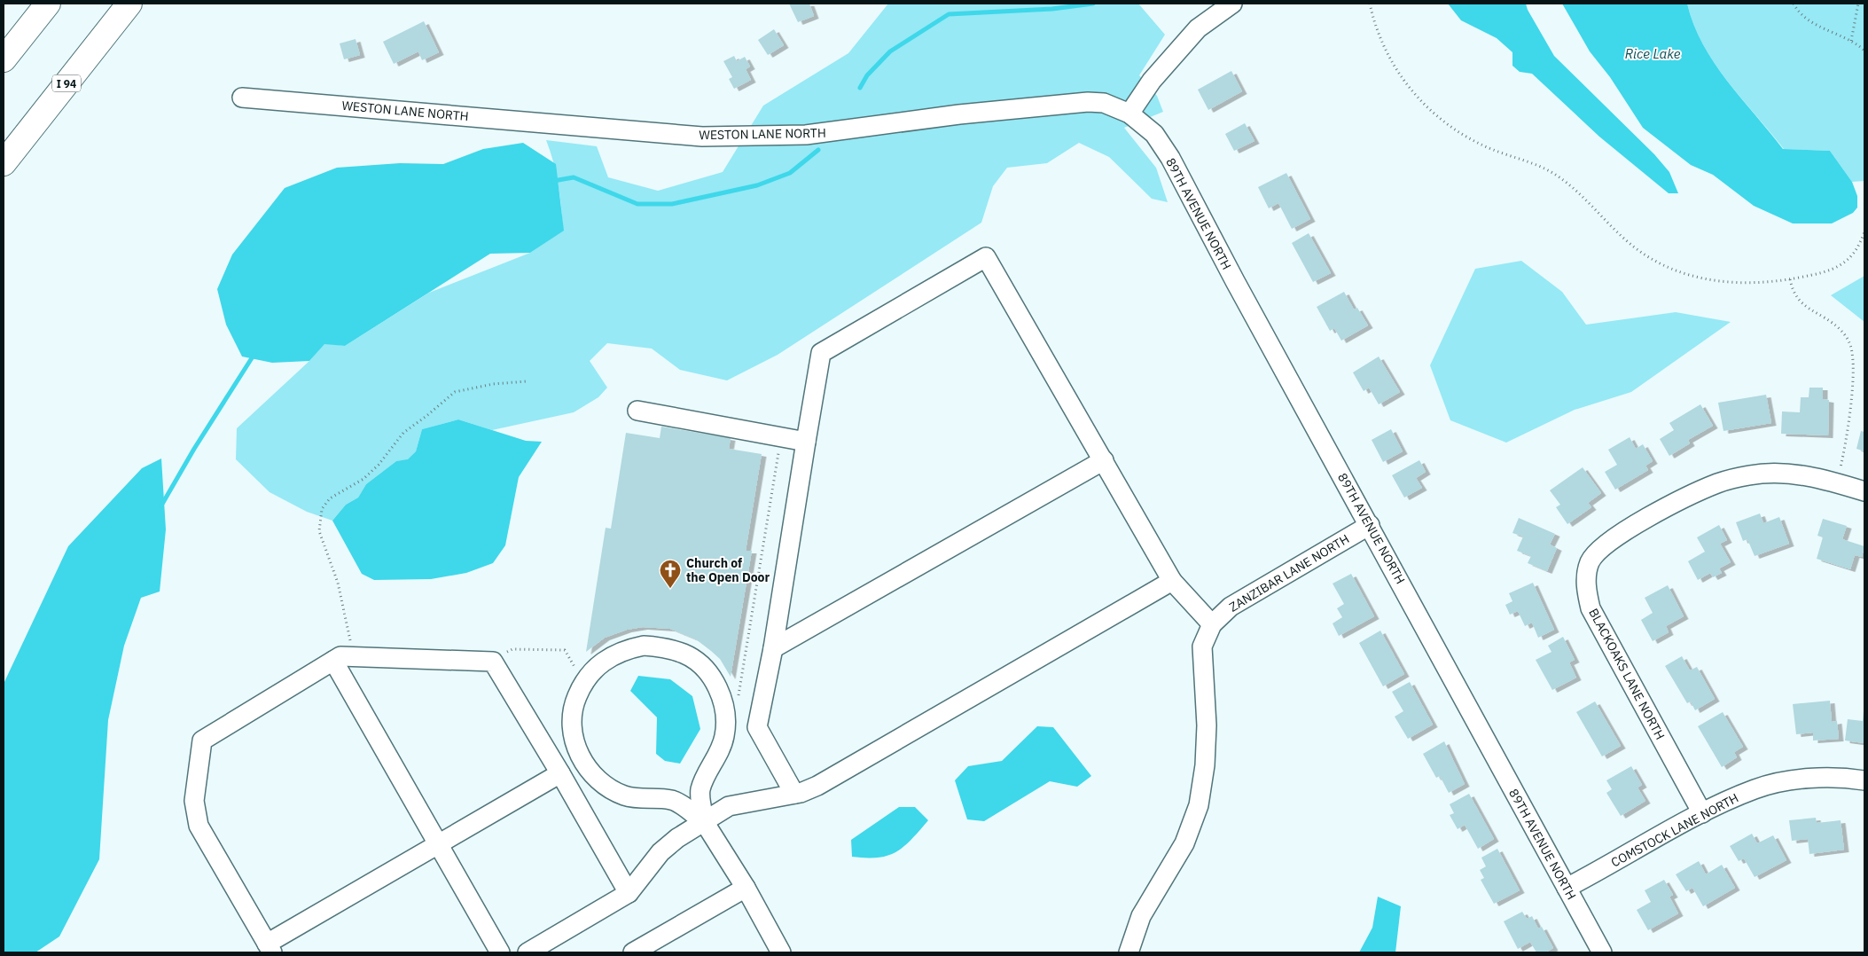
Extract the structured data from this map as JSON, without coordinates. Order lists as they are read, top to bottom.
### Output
{
  "streets": {
    "highway": ["I 94"],
    "street": [
      "WESTON LANE NORTH",
      "89TH AVENUE NORTH",
      "ZANZIBAR LANE NORTH",
      "BLACKOAKS LANE NORTH",
      "COMSTOCK LANE NORTH"
    ]
  },
  "crossings": [
    ["WESTON LANE NORTH", "89TH AVENUE NORTH"],
    ["89TH AVENUE NORTH", "ZANZIBAR LANE NORTH"],
    ["89TH AVENUE NORTH", "COMSTOCK LANE NORTH"],
    ["BLACKOAKS LANE NORTH", "COMSTOCK LANE NORTH"]
  ],
  "water": ["Rice Lake"],
  "places": {
    "church": ["Church of the Open Door"]
  }
}
